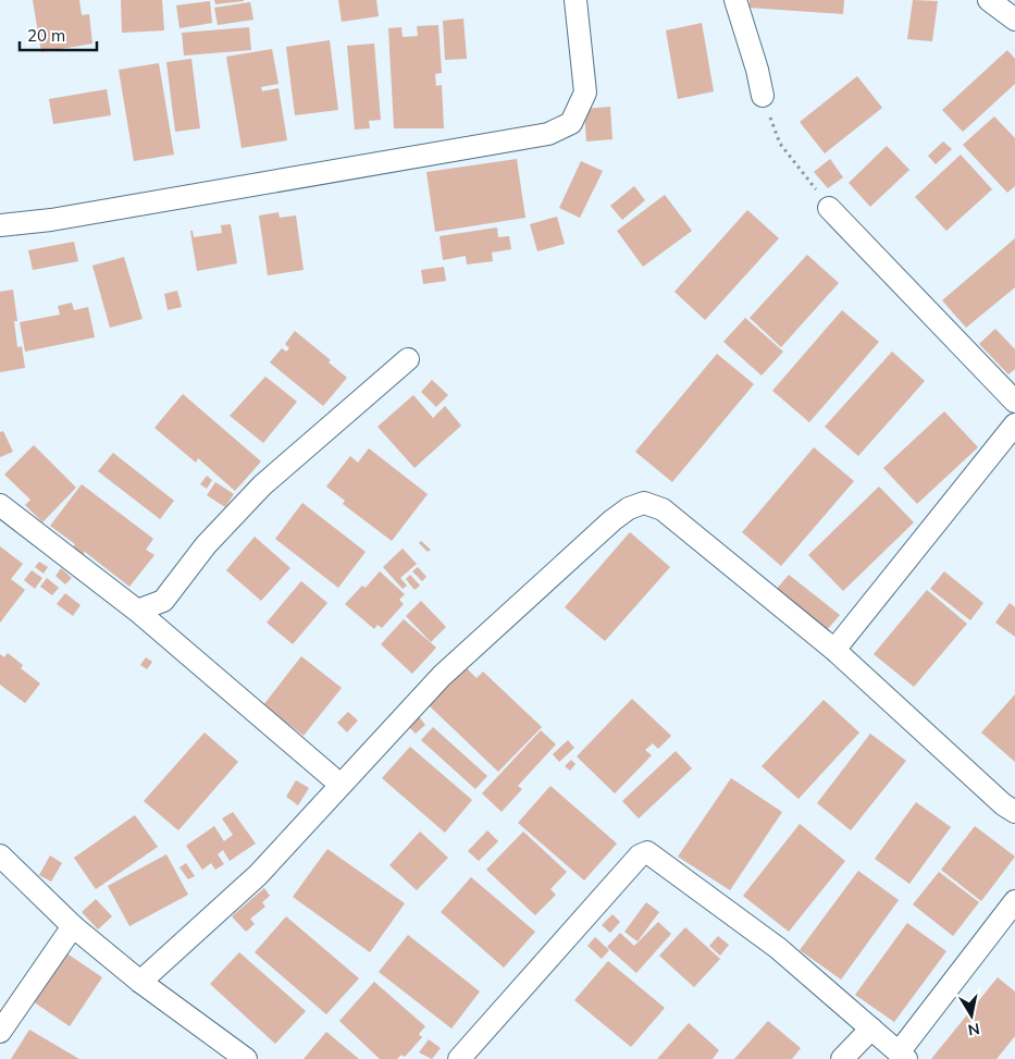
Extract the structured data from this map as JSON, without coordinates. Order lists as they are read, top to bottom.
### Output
{
  "scale_bar": "20 m",
  "north": "bottom"
}
